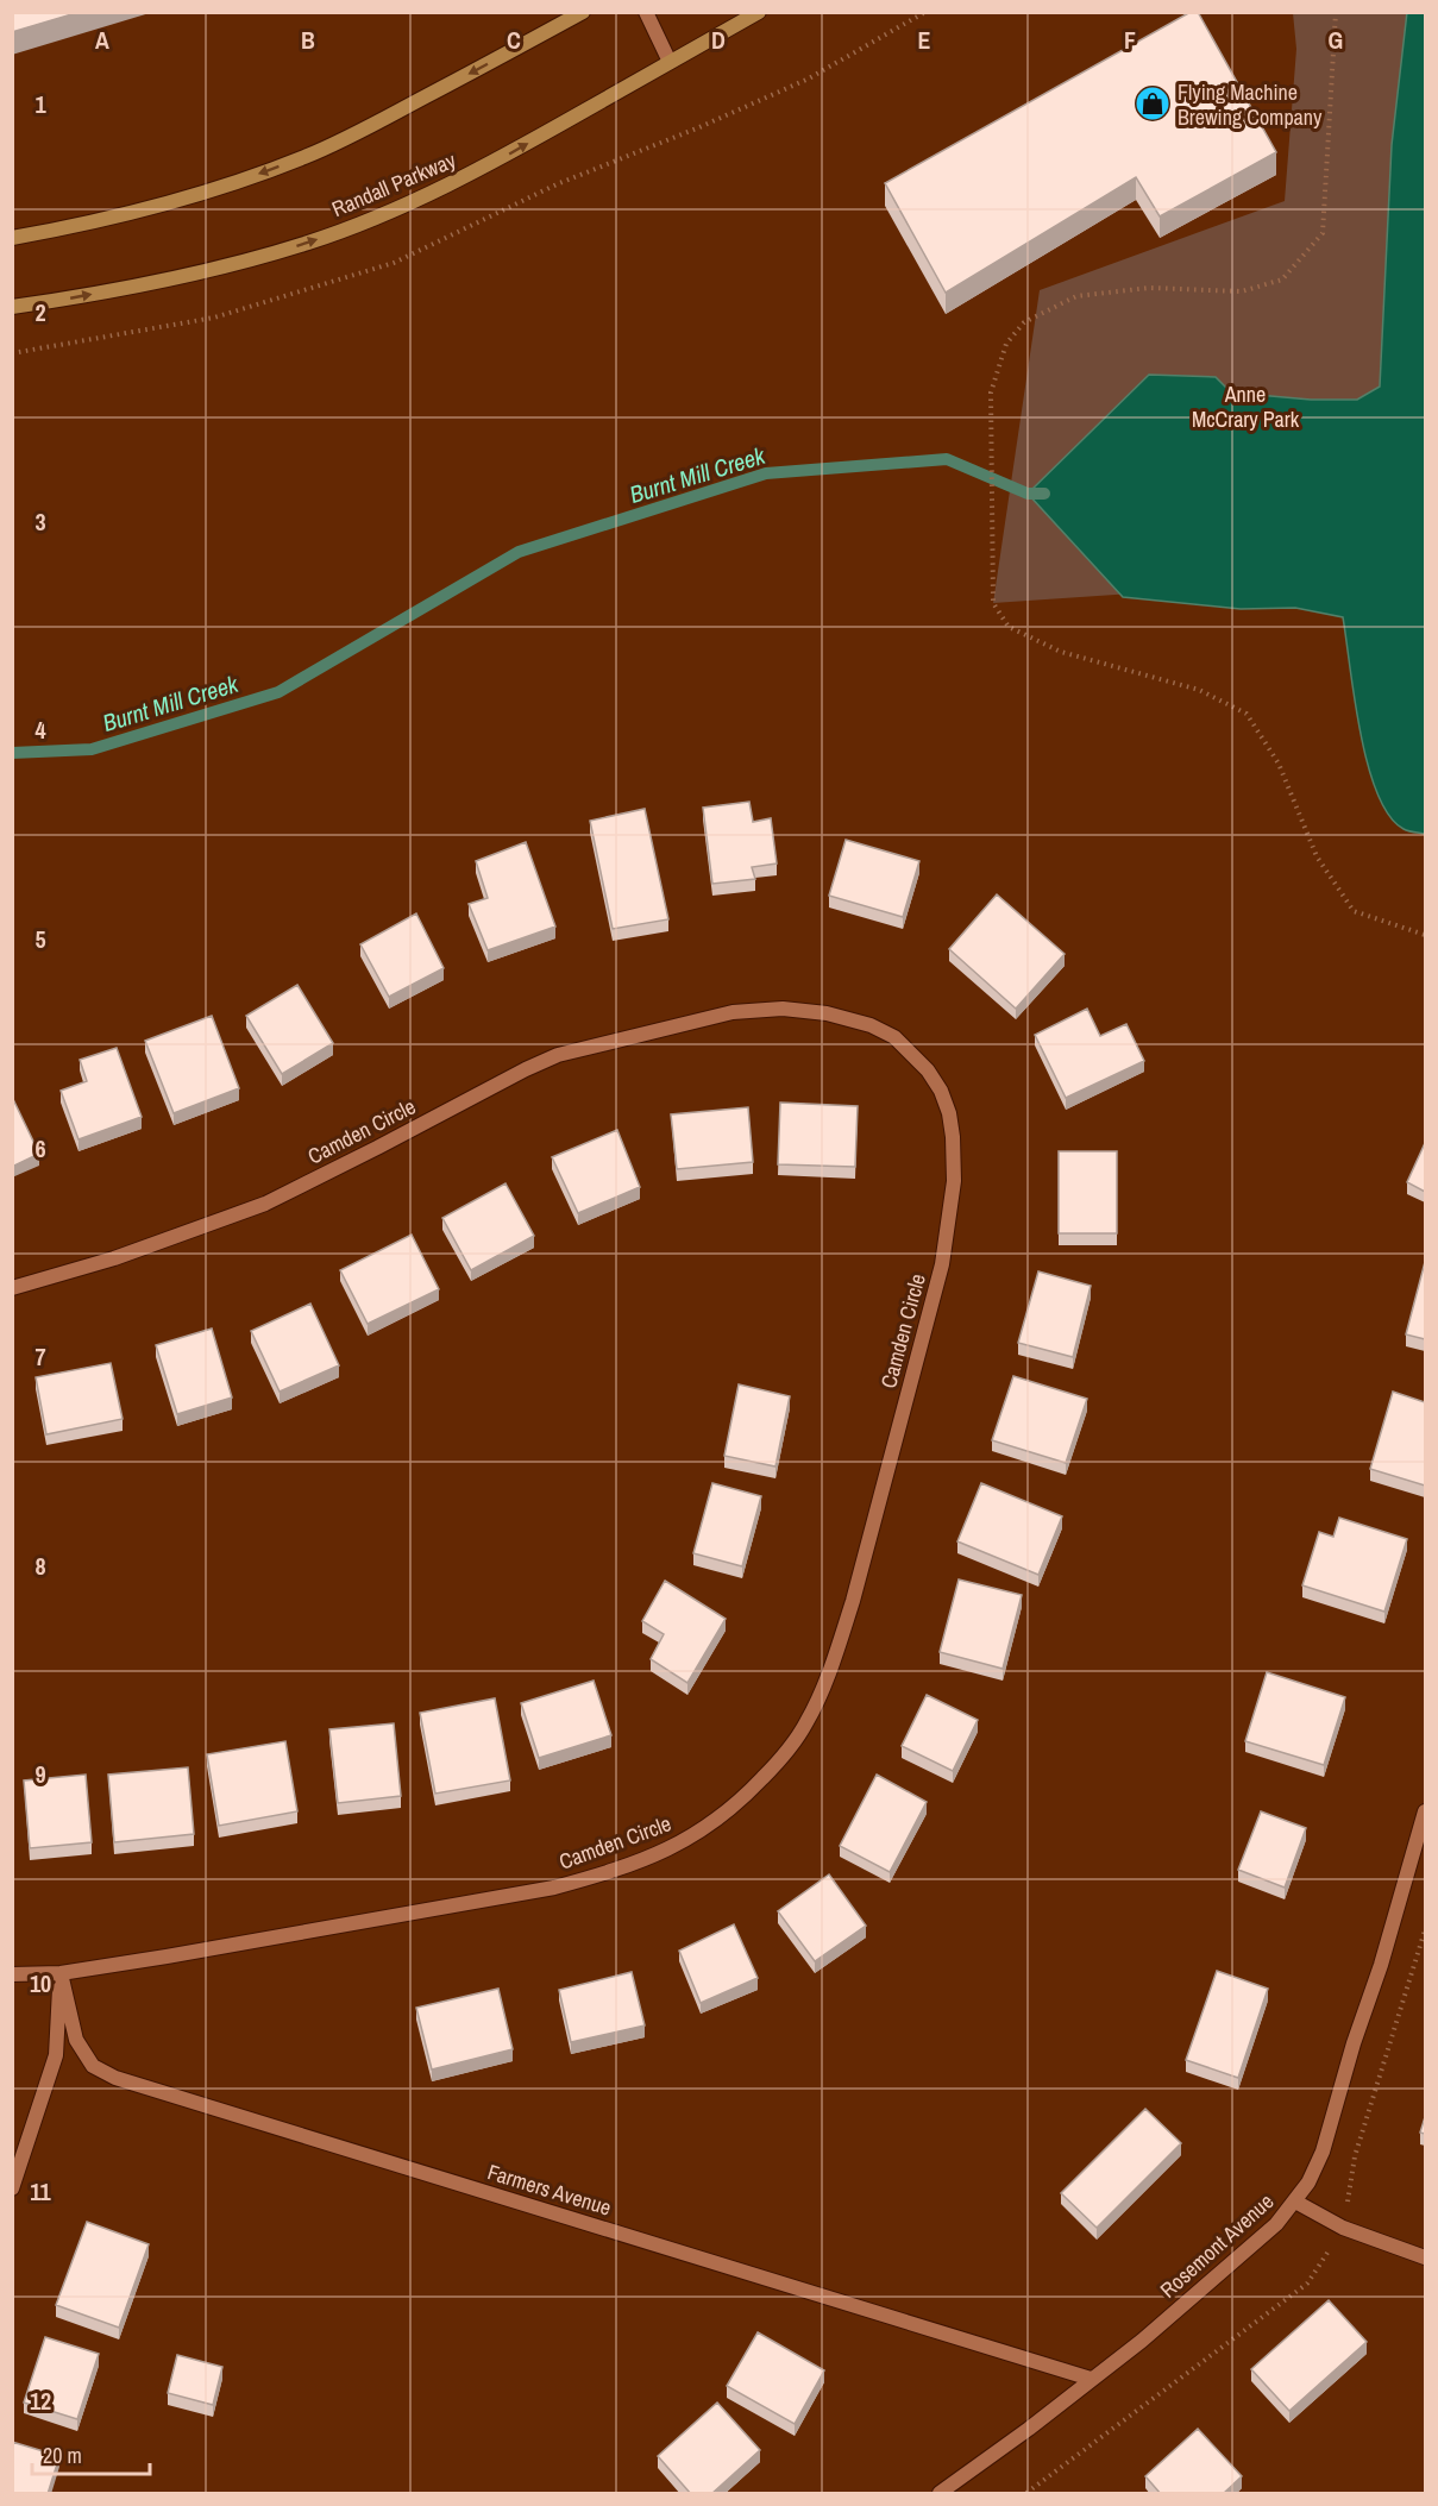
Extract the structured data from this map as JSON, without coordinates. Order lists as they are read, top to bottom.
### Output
{
  "streets": {
    "main road": ["Randall Parkway"],
    "street": ["Camden Circle", "Farmers Avenue", "Rosemont Avenue"]
  },
  "crossings": [
    ["Camden Circle", "Farmers Avenue"],
    ["Farmers Avenue", "Rosemont Avenue"]
  ],
  "water": ["Burnt Mill Creek"],
  "parks": ["Anne McCrary Park"],
  "places": {
    "shop": ["Flying Machine Brewing Company"]
  },
  "scale_bar": "20 m",
  "grid": {
    "columns": [
      "A",
      "B",
      "C",
      "D",
      "E",
      "F",
      "G"
    ],
    "rows": [
      "1",
      "2",
      "3",
      "4",
      "5",
      "6",
      "7",
      "8",
      "9",
      "10",
      "11",
      "12"
    ]
  }
}
